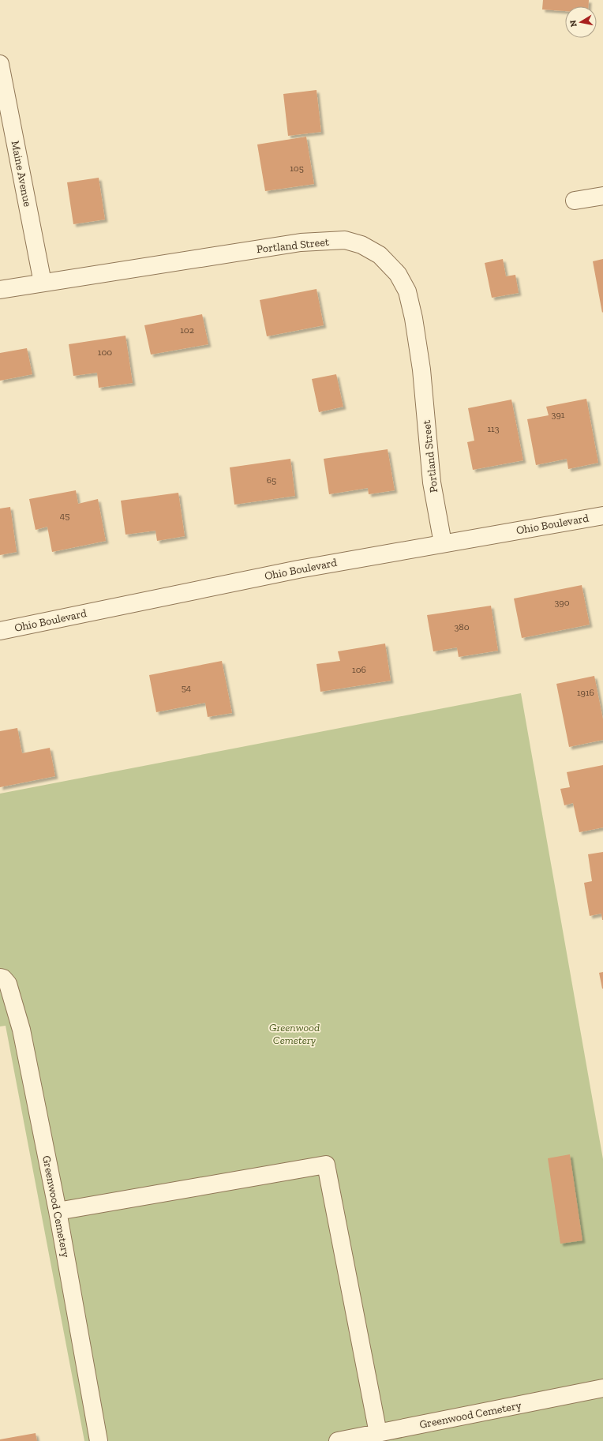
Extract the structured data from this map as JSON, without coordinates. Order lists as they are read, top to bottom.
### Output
{
  "streets": {
    "street": [
      "Maine Avenue",
      "Portland Street",
      "Ohio Boulevard",
      "Greenwood Cemetery"
    ]
  },
  "crossings": [
    ["Maine Avenue", "Portland Street"],
    ["Portland Street", "Ohio Boulevard"]
  ],
  "parks": ["Greenwood Cemetery"],
  "house_numbers": [
    "105",
    "102",
    "100",
    "391",
    "113",
    "65",
    "45",
    "390",
    "380",
    "106",
    "54",
    "1916"
  ],
  "north": "left"
}
